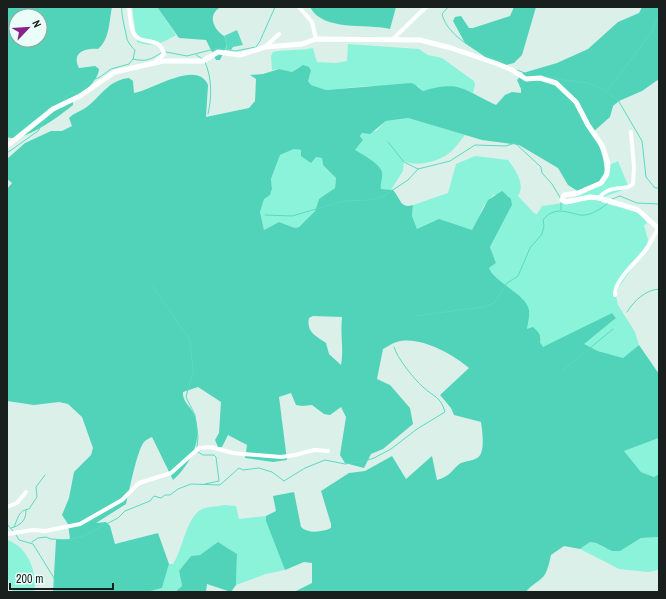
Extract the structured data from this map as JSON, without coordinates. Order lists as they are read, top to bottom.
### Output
{
  "scale_bar": "200 m",
  "north": "top right"
}
